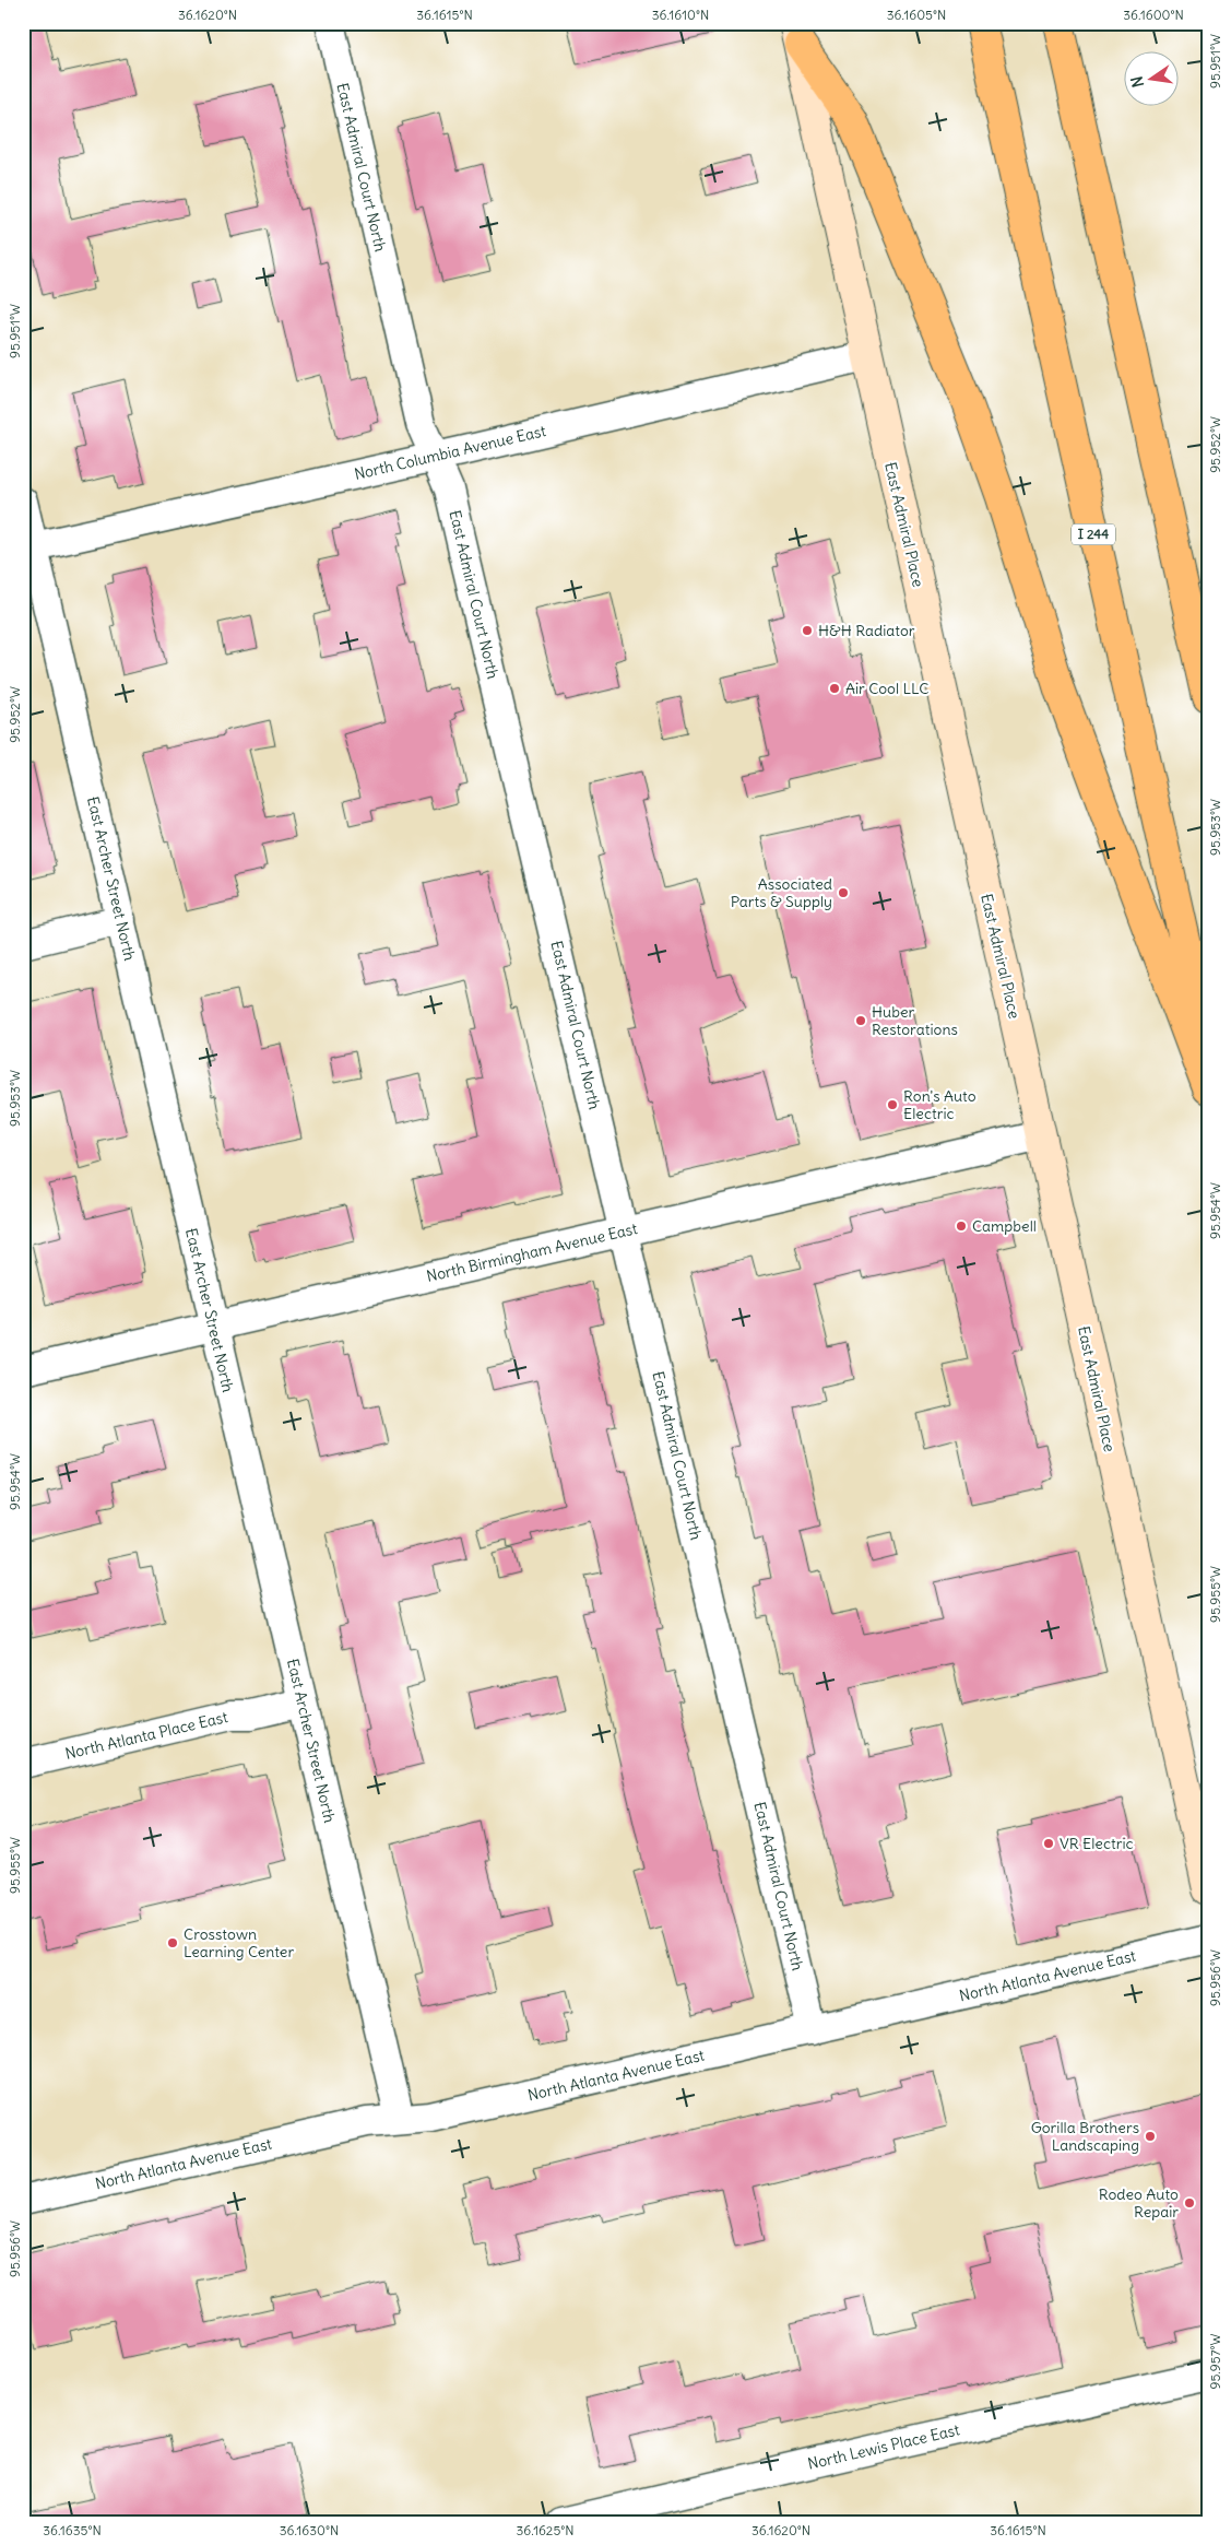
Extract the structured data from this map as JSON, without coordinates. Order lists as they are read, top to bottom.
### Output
{
  "streets": {
    "highway": ["I 244"],
    "main road": ["East Admiral Place"],
    "street": [
      "East Admiral Court North",
      "North Columbia Avenue East",
      "East Archer Street North",
      "North Birmingham Avenue East",
      "North Atlanta Place East",
      "North Atlanta Avenue East",
      "North Lewis Place East"
    ]
  },
  "crossings": [
    ["East Admiral Court North", "North Columbia Avenue East"],
    ["East Admiral Court North", "North Birmingham Avenue East"],
    ["East Admiral Court North", "North Atlanta Avenue East"],
    ["North Columbia Avenue East", "East Admiral Place"],
    ["North Columbia Avenue East", "East Archer Street North"],
    ["East Admiral Place", "North Birmingham Avenue East"],
    ["East Archer Street North", "North Birmingham Avenue East"],
    ["East Archer Street North", "North Atlanta Place East"],
    ["East Archer Street North", "North Atlanta Avenue East"]
  ],
  "places": [
    "H&H Radiator",
    "Air Cool LLC",
    "Associated Parts & Supply",
    "Huber Restorations",
    "Ron's Auto Electric",
    "Campbell",
    "VR Electric",
    "Crosstown Learning Center",
    "Gorilla Brothers Landscaping",
    "Rodeo Auto Repair"
  ],
  "north": "left",
  "coordinates": [
    "36.1620°N",
    "36.1615°N",
    "36.1610°N",
    "36.1605°N",
    "36.1600°N",
    "95.951°W",
    "95.952°W",
    "95.953°W",
    "95.954°W",
    "95.955°W",
    "95.956°W",
    "95.957°W",
    "36.1635°N",
    "36.1630°N",
    "36.1625°N"
  ]
}
